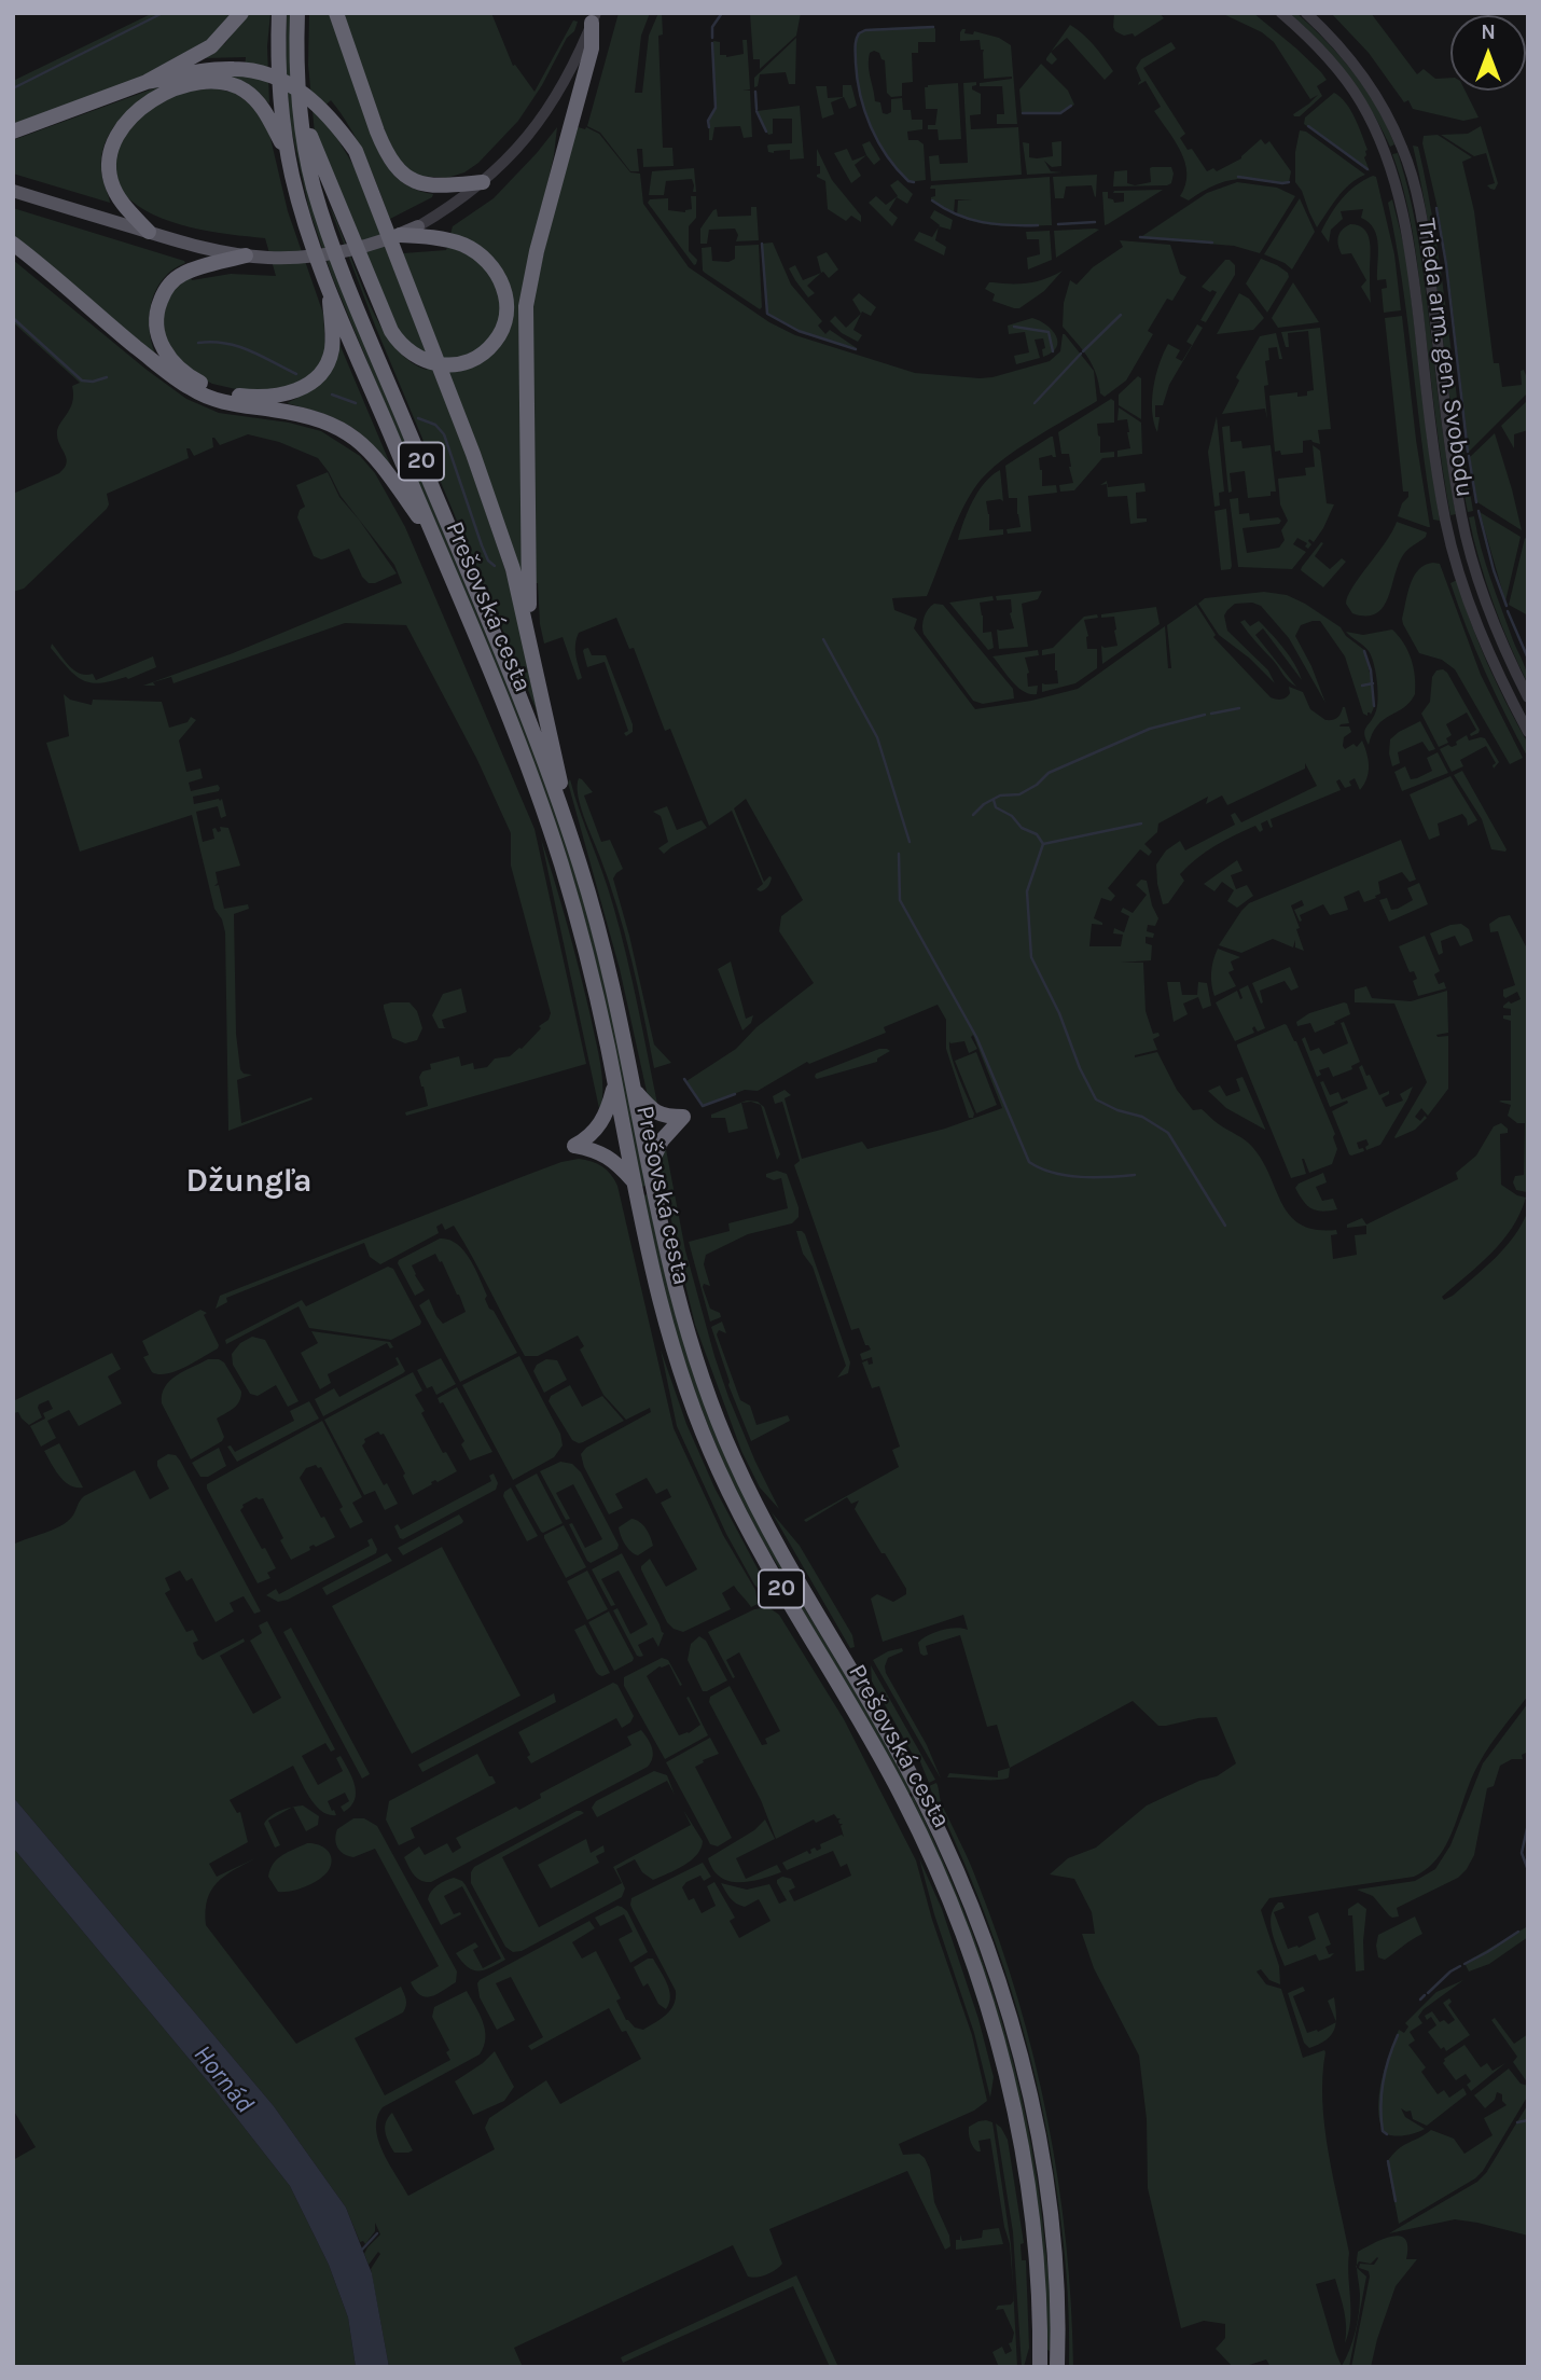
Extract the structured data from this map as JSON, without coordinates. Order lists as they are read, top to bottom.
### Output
{
  "streets": {
    "highway": ["20", "Prešovská cesta"],
    "street": ["Trieda arm. gen. Svobodu"]
  },
  "districts": ["Džungľa"],
  "water": ["Hornád"],
  "north": "top"
}
